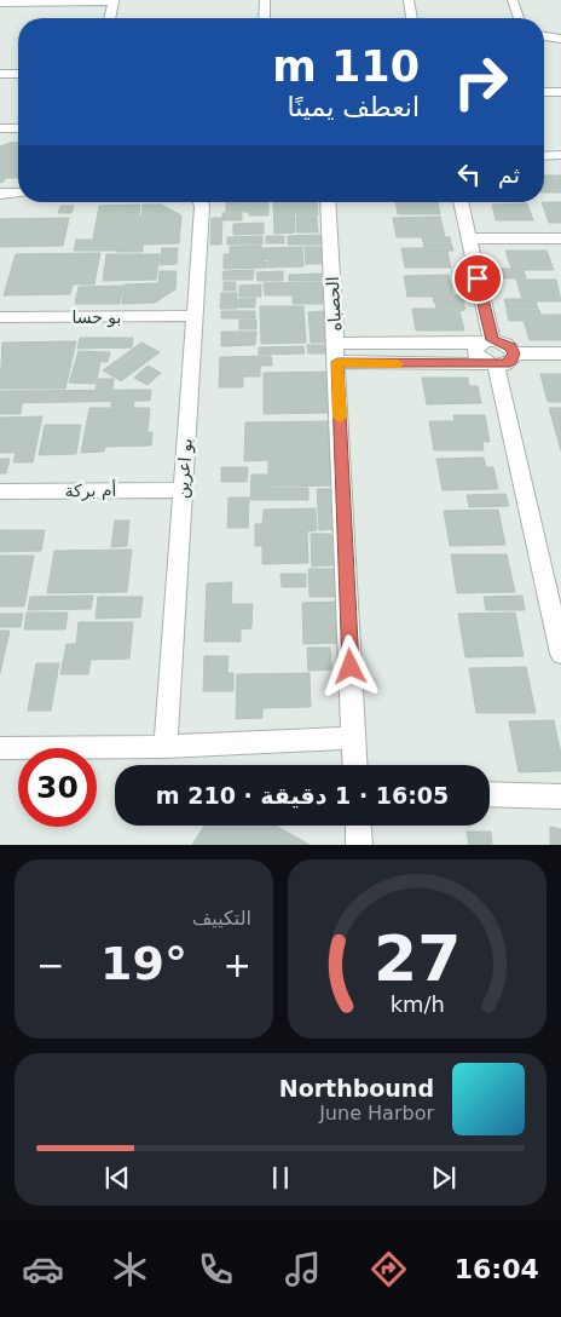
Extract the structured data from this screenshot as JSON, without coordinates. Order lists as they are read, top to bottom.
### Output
{
  "streets": {
    "street": [
      "الحصباه",
      "بو حسا",
      "بو اعرين",
      "أم بركة"
    ]
  },
  "crossings": [
    ["بو حسا", "بو اعرين"],
    ["بو اعرين", "أم بركة"]
  ],
  "page": {
    "turn": ["110 m", "انعطف يمينًا"],
    "then": "ثم",
    "limit": "30",
    "trip": "16:05 · 1 دقيقة · 210 m",
    "tile": "التكييف",
    "heat": ["−", "19°", "+"],
    "song": ["Northbound", "June Harbor"],
    "tabs": "16:04",
    "gauge": ["27", "km/h"]
  }
}
